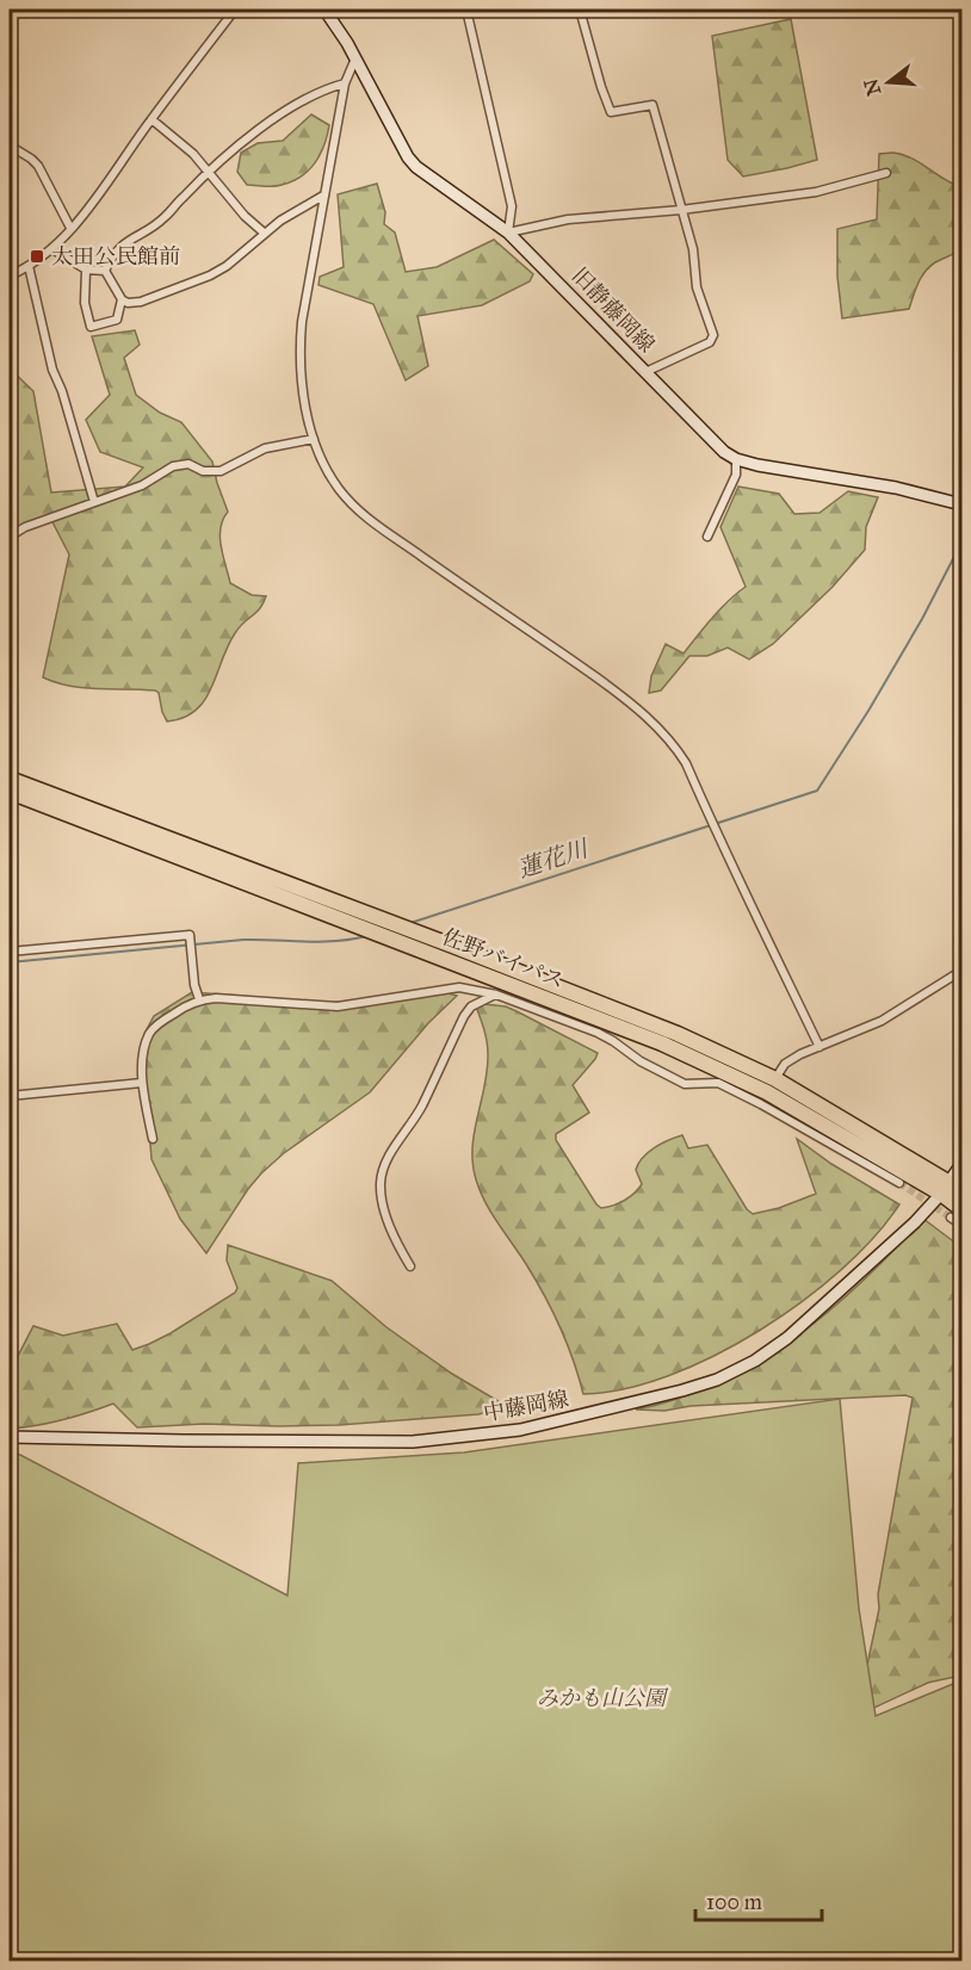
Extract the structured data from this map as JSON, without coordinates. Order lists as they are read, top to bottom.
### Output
{
  "streets": {
    "highway": ["佐野バイパス"],
    "main road": ["旧静藤岡線", "中藤岡線"]
  },
  "crossings": [
    ["佐野バイパス", "中藤岡線"]
  ],
  "water": ["蓮花川"],
  "parks": ["みかも山公園"],
  "places": {
    "transit": ["太田公民館前"]
  },
  "scale_bar": "100 m",
  "north": "left"
}
